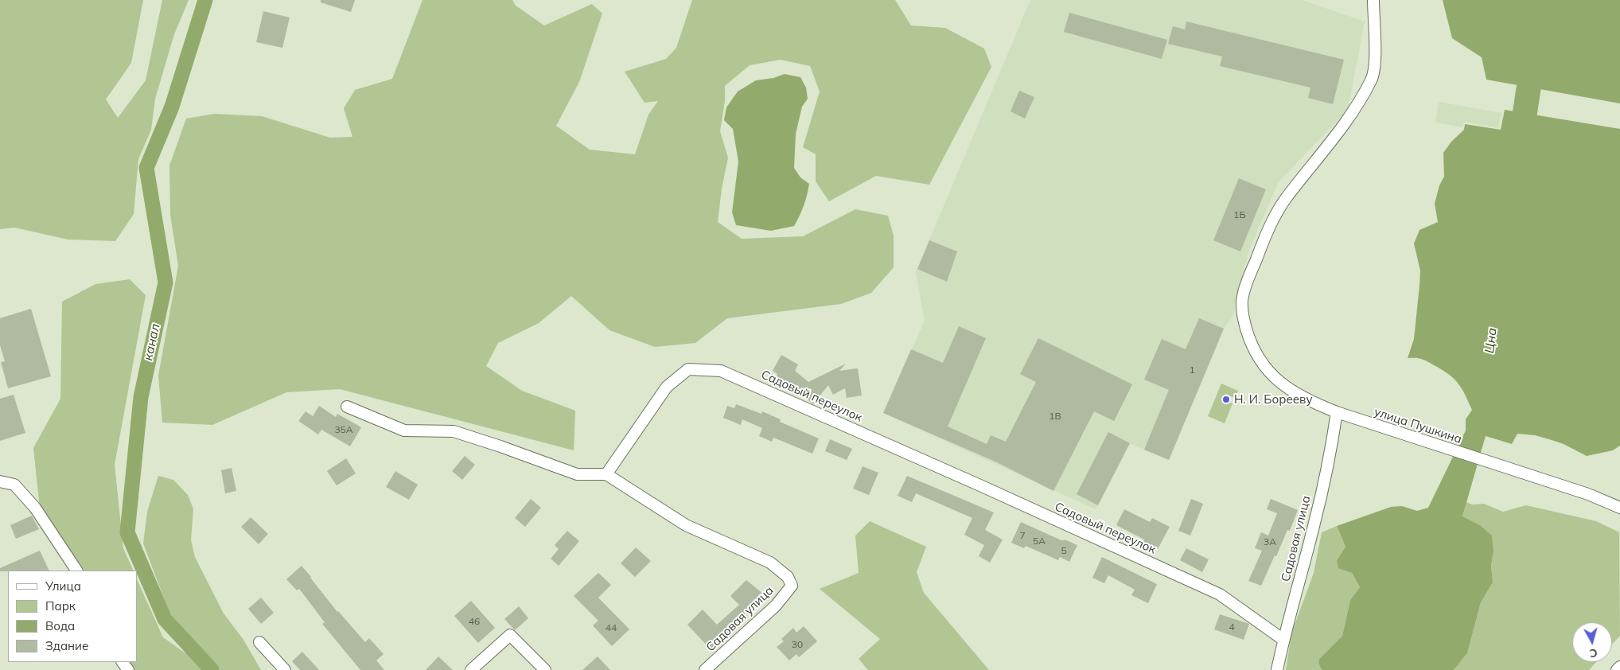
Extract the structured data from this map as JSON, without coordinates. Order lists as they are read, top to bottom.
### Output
{
  "streets": {
    "street": ["Садовый переулок", "улица Пушкина", "Садовая улица"]
  },
  "crossings": [
    ["Садовый переулок", "Садовая улица"],
    ["улица Пушкина", "Садовая улица"]
  ],
  "water": ["Цна", "канал"],
  "places": ["Н. И. Борееву"],
  "house_numbers": [
    "1Б",
    "1",
    "1В",
    "35А",
    "7",
    "5А",
    "3А",
    "5",
    "46",
    "4",
    "44",
    "30"
  ],
  "legend": [
    "Улица",
    "Парк",
    "Вода",
    "Здание"
  ],
  "north": "bottom"
}
